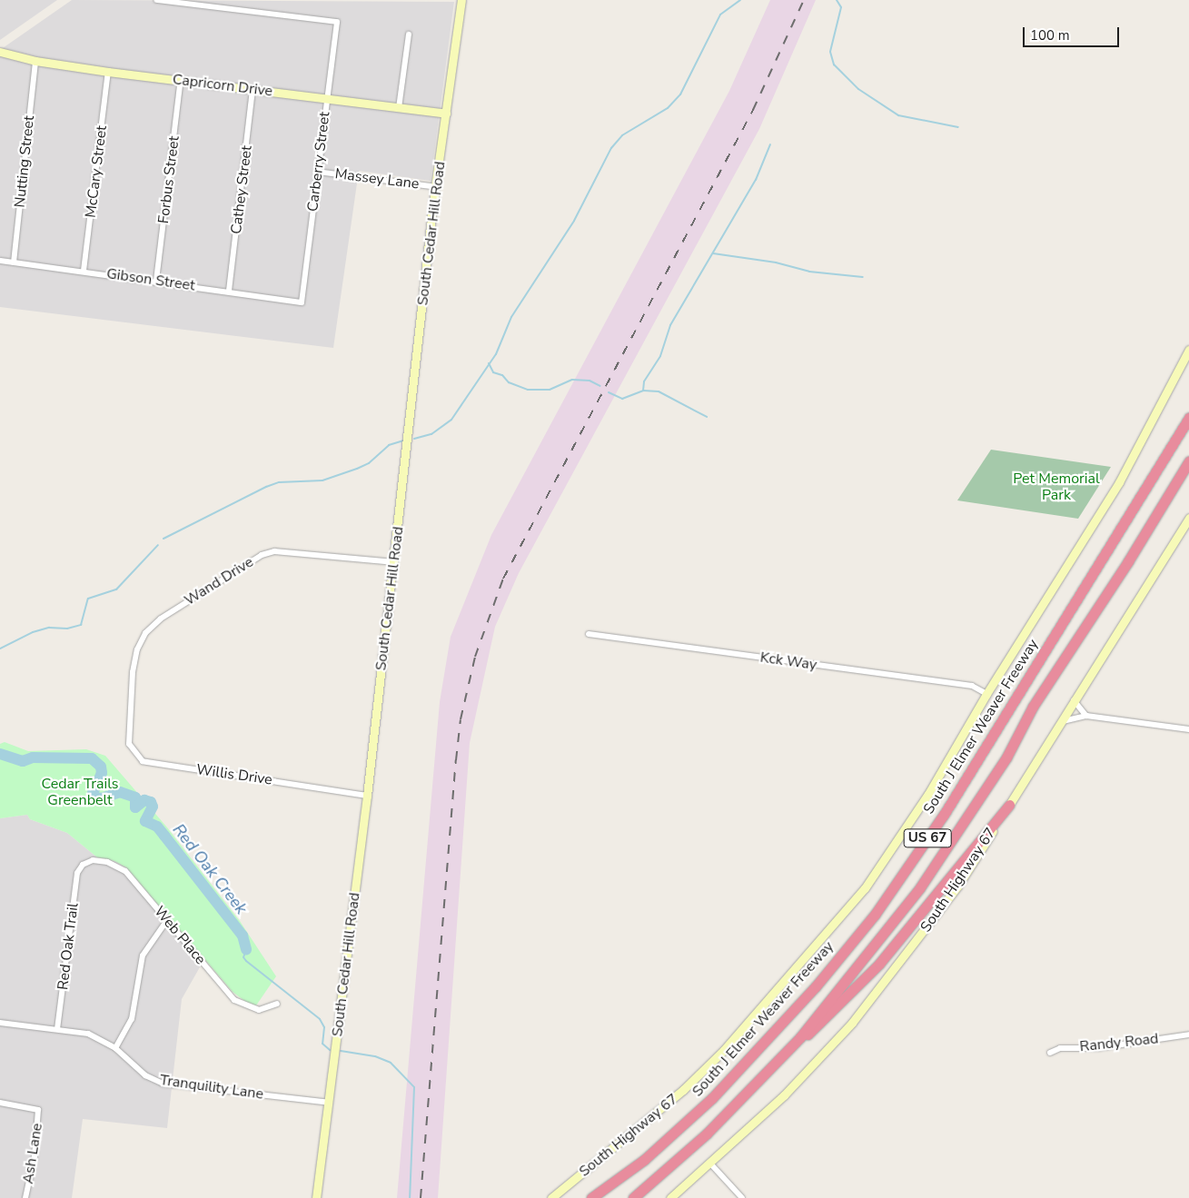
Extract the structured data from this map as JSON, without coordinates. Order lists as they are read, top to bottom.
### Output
{
  "streets": {
    "highway": ["South J Elmer Weaver Freeway", "US 67"],
    "main road": ["Capricorn Drive", "South Cedar Hill Road", "South Highway 67"],
    "street": [
      "Nutting Street",
      "Carberry Street",
      "McCary Street",
      "Massey Lane",
      "Forbus Street",
      "Cathey Street",
      "Gibson Street",
      "Wand Drive",
      "Kck Way",
      "Willis Drive",
      "Web Place",
      "Red Oak Trail",
      "Randy Road",
      "Tranquility Lane",
      "Ash Lane"
    ]
  },
  "crossings": [
    ["Capricorn Drive", "Nutting Street"],
    ["Capricorn Drive", "Carberry Street"],
    ["Capricorn Drive", "McCary Street"],
    ["Capricorn Drive", "Forbus Street"],
    ["Capricorn Drive", "Cathey Street"],
    ["Capricorn Drive", "South Cedar Hill Road"],
    ["Nutting Street", "Gibson Street"],
    ["Carberry Street", "Massey Lane"],
    ["Carberry Street", "Gibson Street"],
    ["McCary Street", "Gibson Street"],
    ["Massey Lane", "South Cedar Hill Road"],
    ["Forbus Street", "Gibson Street"],
    ["Cathey Street", "Gibson Street"],
    ["South Cedar Hill Road", "Wand Drive"],
    ["South Cedar Hill Road", "Willis Drive"],
    ["South Cedar Hill Road", "Tranquility Lane"],
    ["Wand Drive", "Willis Drive"],
    ["Kck Way", "South Highway 67"],
    ["Web Place", "Red Oak Trail"],
    ["Red Oak Trail", "Tranquility Lane"]
  ],
  "water": ["Red Oak Creek"],
  "parks": ["Pet Memorial Park", "Cedar Trails Greenbelt"],
  "scale_bar": "100 m"
}
